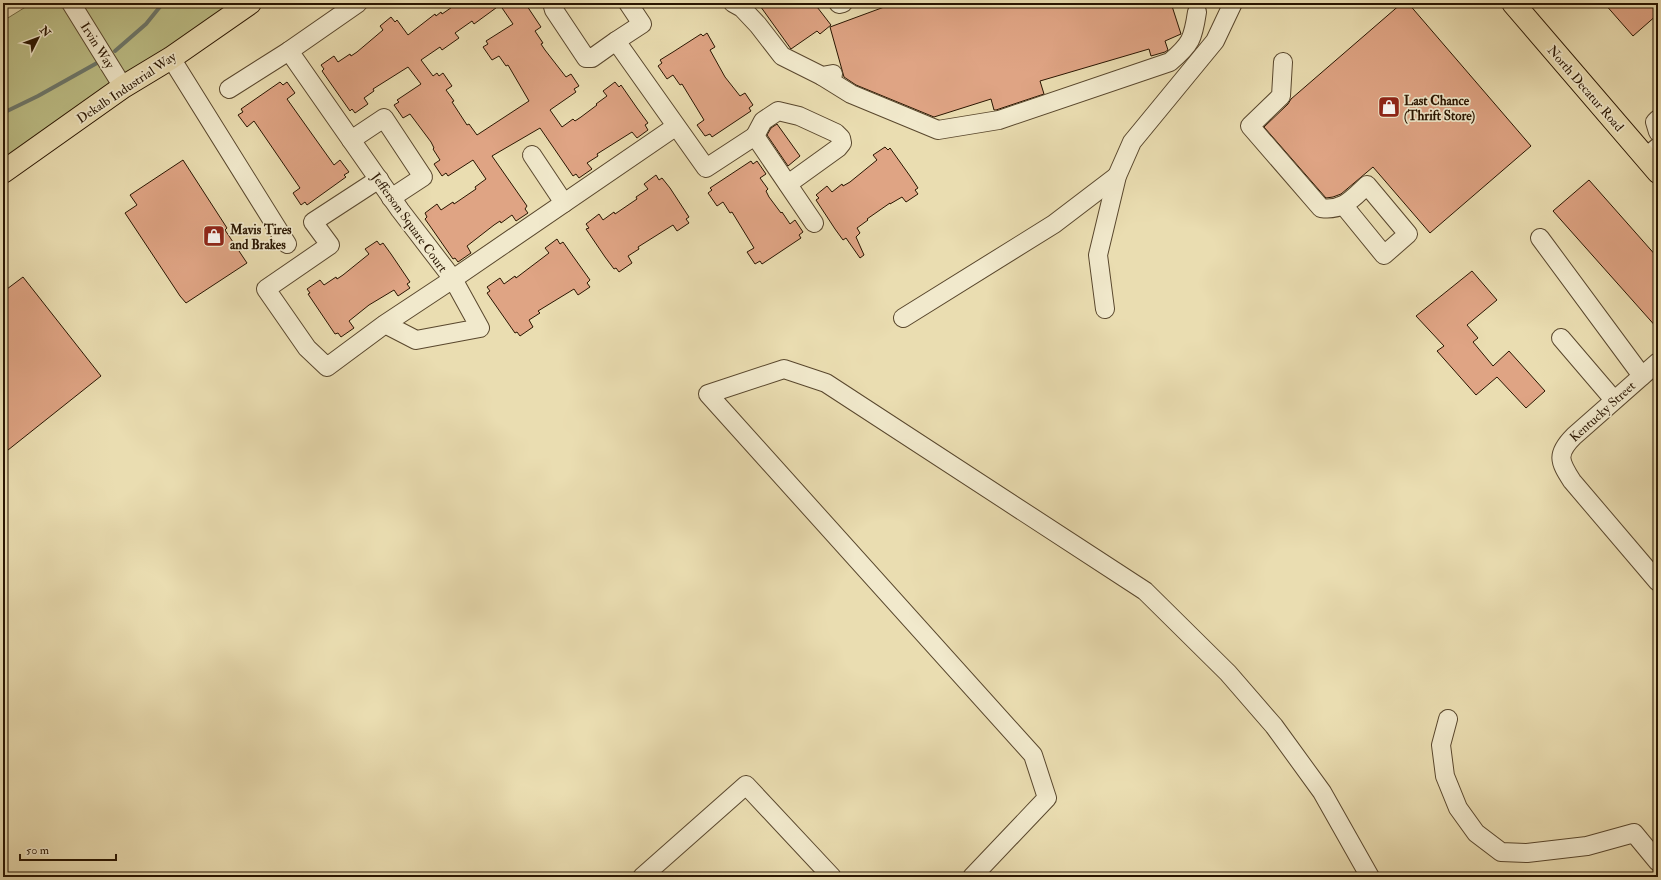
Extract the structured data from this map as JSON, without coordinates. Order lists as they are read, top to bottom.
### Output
{
  "streets": {
    "main road": ["Dekalb Industrial Way", "North Decatur Road"],
    "street": ["Irvin Way", "Jefferson Square Court", "Kentucky Street"]
  },
  "crossings": [
    ["Irvin Way", "Dekalb Industrial Way"]
  ],
  "places": {
    "shop": ["Last Chance (Thrift Store)", "Mavis Tires and Brakes"]
  },
  "scale_bar": "50 m",
  "north": "top right"
}
